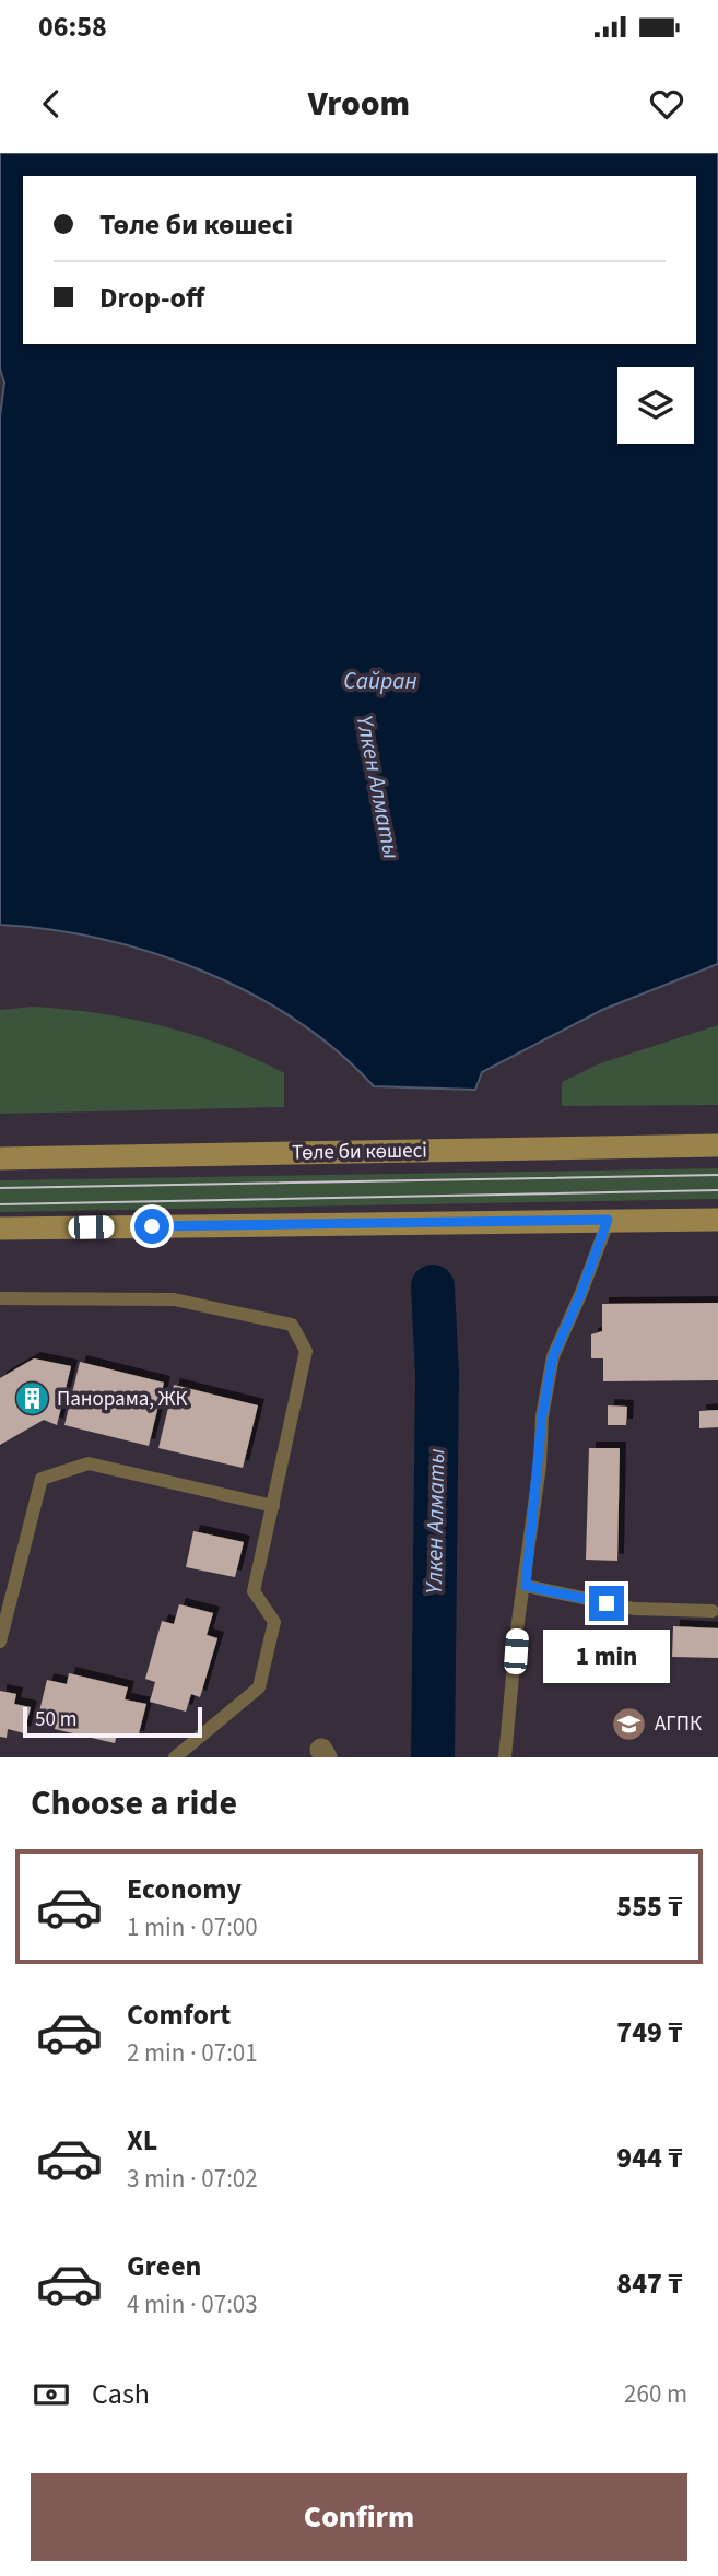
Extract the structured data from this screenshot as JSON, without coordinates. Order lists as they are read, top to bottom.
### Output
{
  "streets": {
    "main road": ["Төле би көшесі"]
  },
  "water": ["Сайран", "Үлкен Алматы"],
  "places": {
    "building": ["Панорама, ЖК"],
    "school or university": ["АГПК"]
  },
  "scale_bar": "50 m",
  "page": {
    "status": "06:58",
    "header": "Vroom",
    "banner": ["Төле би көшесі", "Drop-off"],
    "bubble": "1 min",
    "scale": "50 m",
    "heading": "Choose a ride",
    "list": [
      {
        "name": "Economy",
        "note": "1 min · 07:00",
        "value": "555 ₸"
      },
      {
        "name": "Comfort",
        "note": "2 min · 07:01",
        "value": "749 ₸"
      },
      {
        "name": "XL",
        "note": "3 min · 07:02",
        "value": "944 ₸"
      },
      {
        "name": "Green",
        "note": "4 min · 07:03",
        "value": "847 ₸"
      }
    ],
    "pay": ["Cash", "260 m"],
    "buttons": "Confirm"
  }
}
